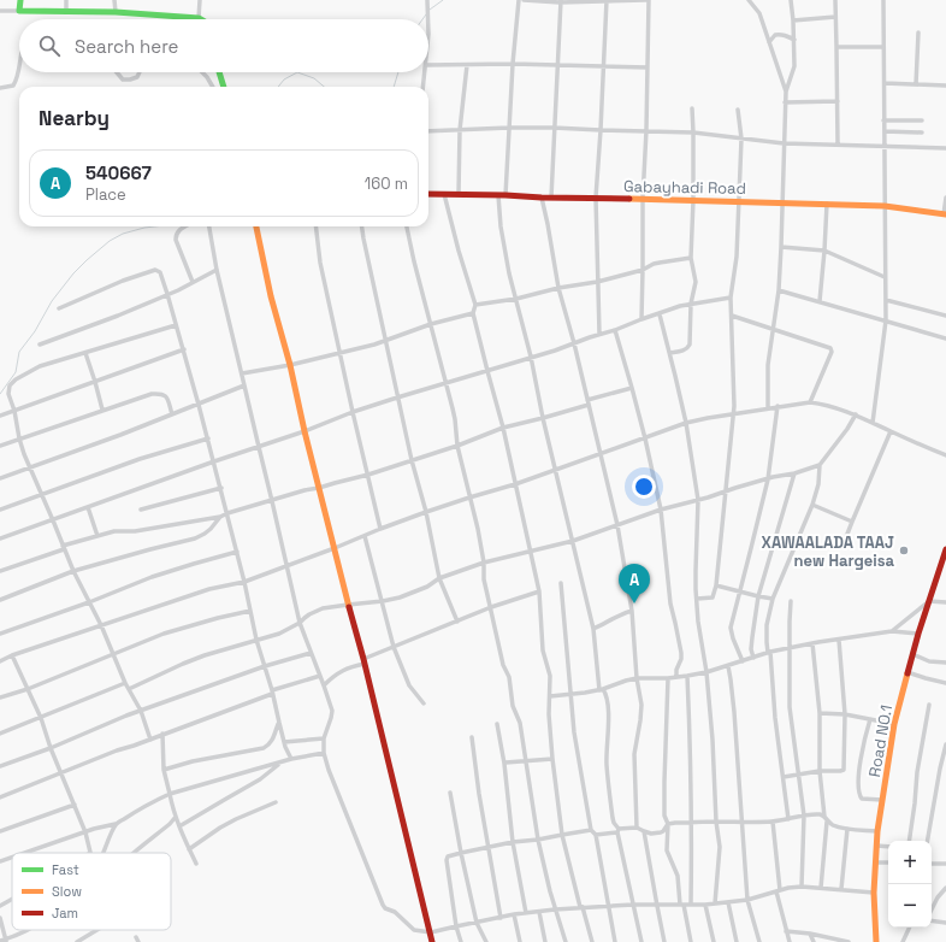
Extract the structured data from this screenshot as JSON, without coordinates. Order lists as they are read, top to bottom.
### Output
{
  "streets": {
    "main road": ["Gabayhadi Road", "Road NO.1"]
  },
  "places": ["XAWAALADA TAAJ new Hargeisa"],
  "legend": ["Fast", "Slow", "Jam"],
  "page": {
    "search": "Search here",
    "heading": "Nearby",
    "list": [
      {
        "mark": "A",
        "name": "540667",
        "note": "Place",
        "value": "160 m"
      }
    ],
    "pins": "A",
    "map_buttons": ["+", "−"]
  }
}
